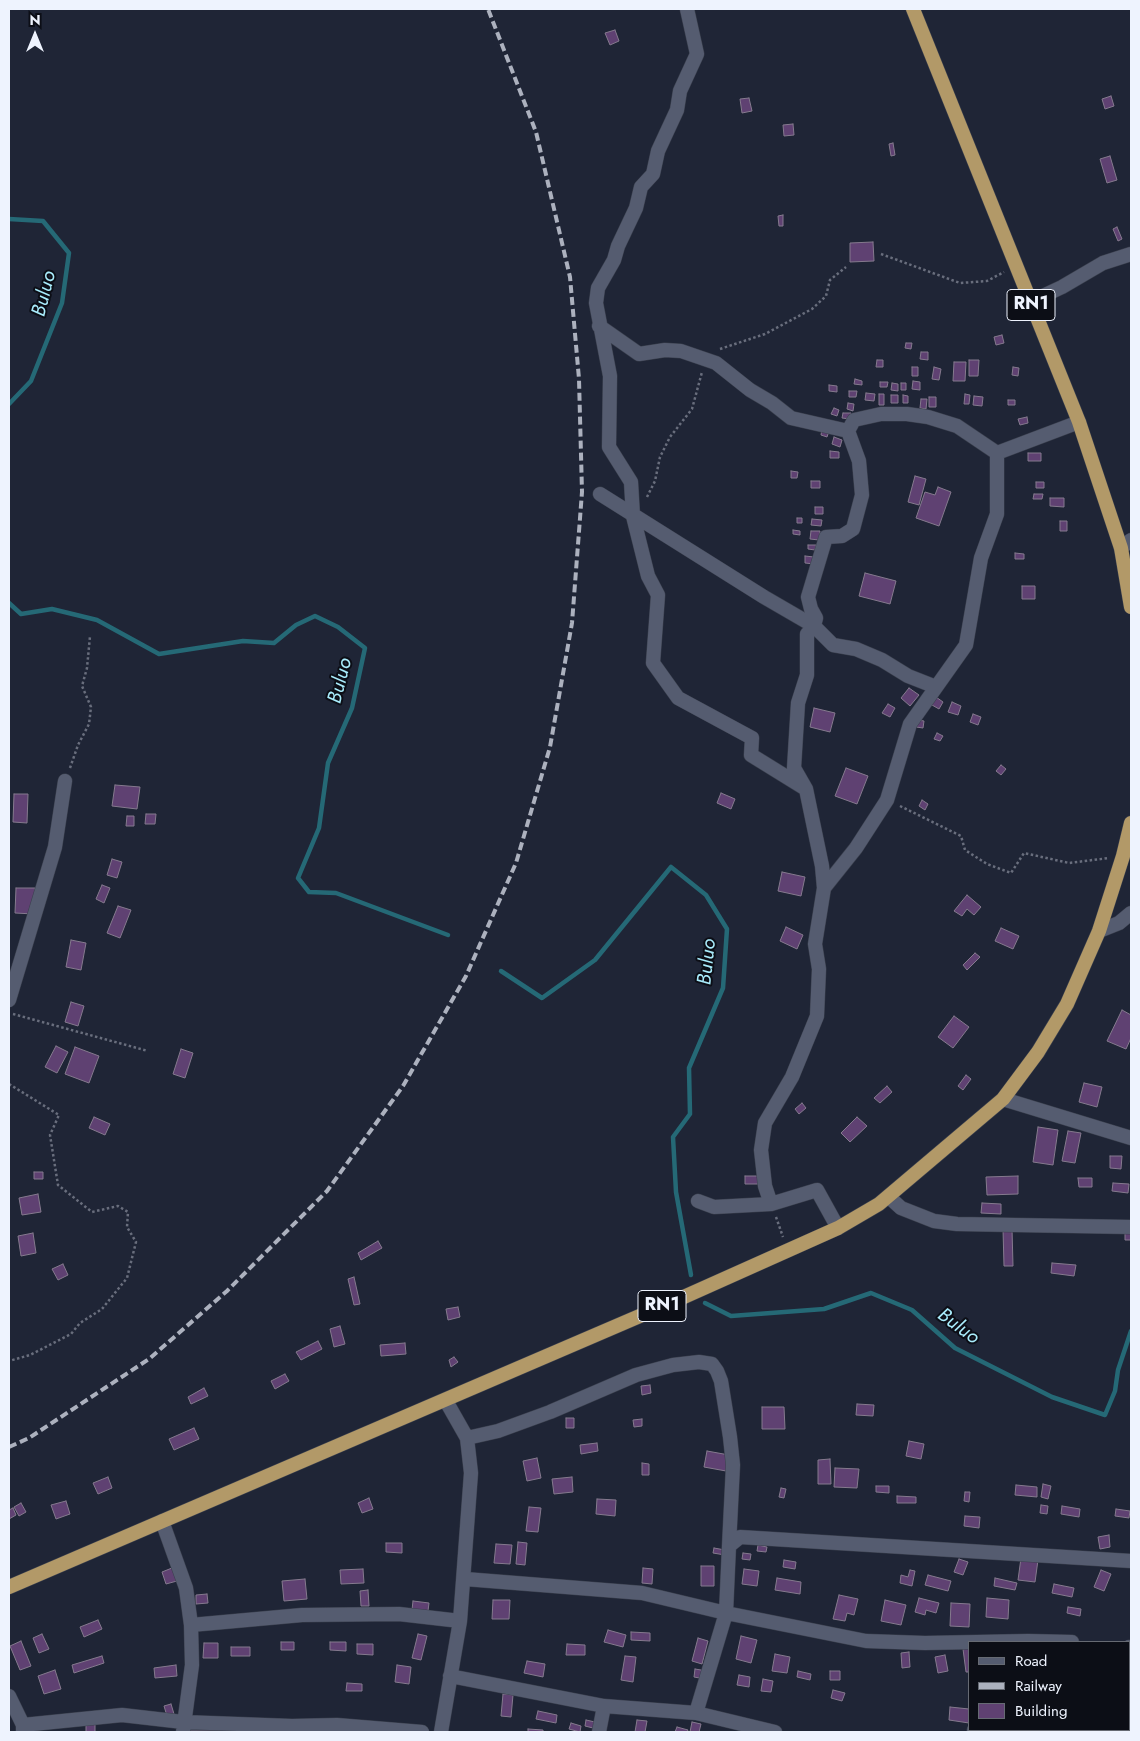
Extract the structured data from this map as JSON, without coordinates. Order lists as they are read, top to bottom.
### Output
{
  "streets": {
    "highway": ["RN1"]
  },
  "water": ["Buluo"],
  "legend": ["Road", "Railway", "Building"],
  "north": "top"
}
